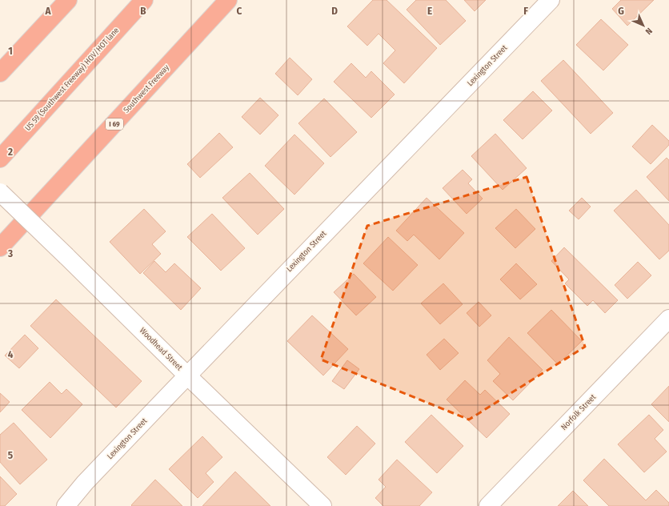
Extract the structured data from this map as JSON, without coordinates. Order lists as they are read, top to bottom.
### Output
{
  "streets": {
    "highway": ["US 59 (Southwest Freeway) HOV/HOT lane", "Southwest Freeway", "I 69"],
    "street": ["Lexington Street", "Woodhead Street", "Norfolk Street"]
  },
  "crossings": [
    ["Lexington Street", "Woodhead Street"]
  ],
  "north": "bottom right",
  "grid": {
    "columns": [
      "A",
      "B",
      "C",
      "D",
      "E",
      "F",
      "G"
    ],
    "rows": [
      "1",
      "2",
      "3",
      "4",
      "5"
    ]
  }
}
